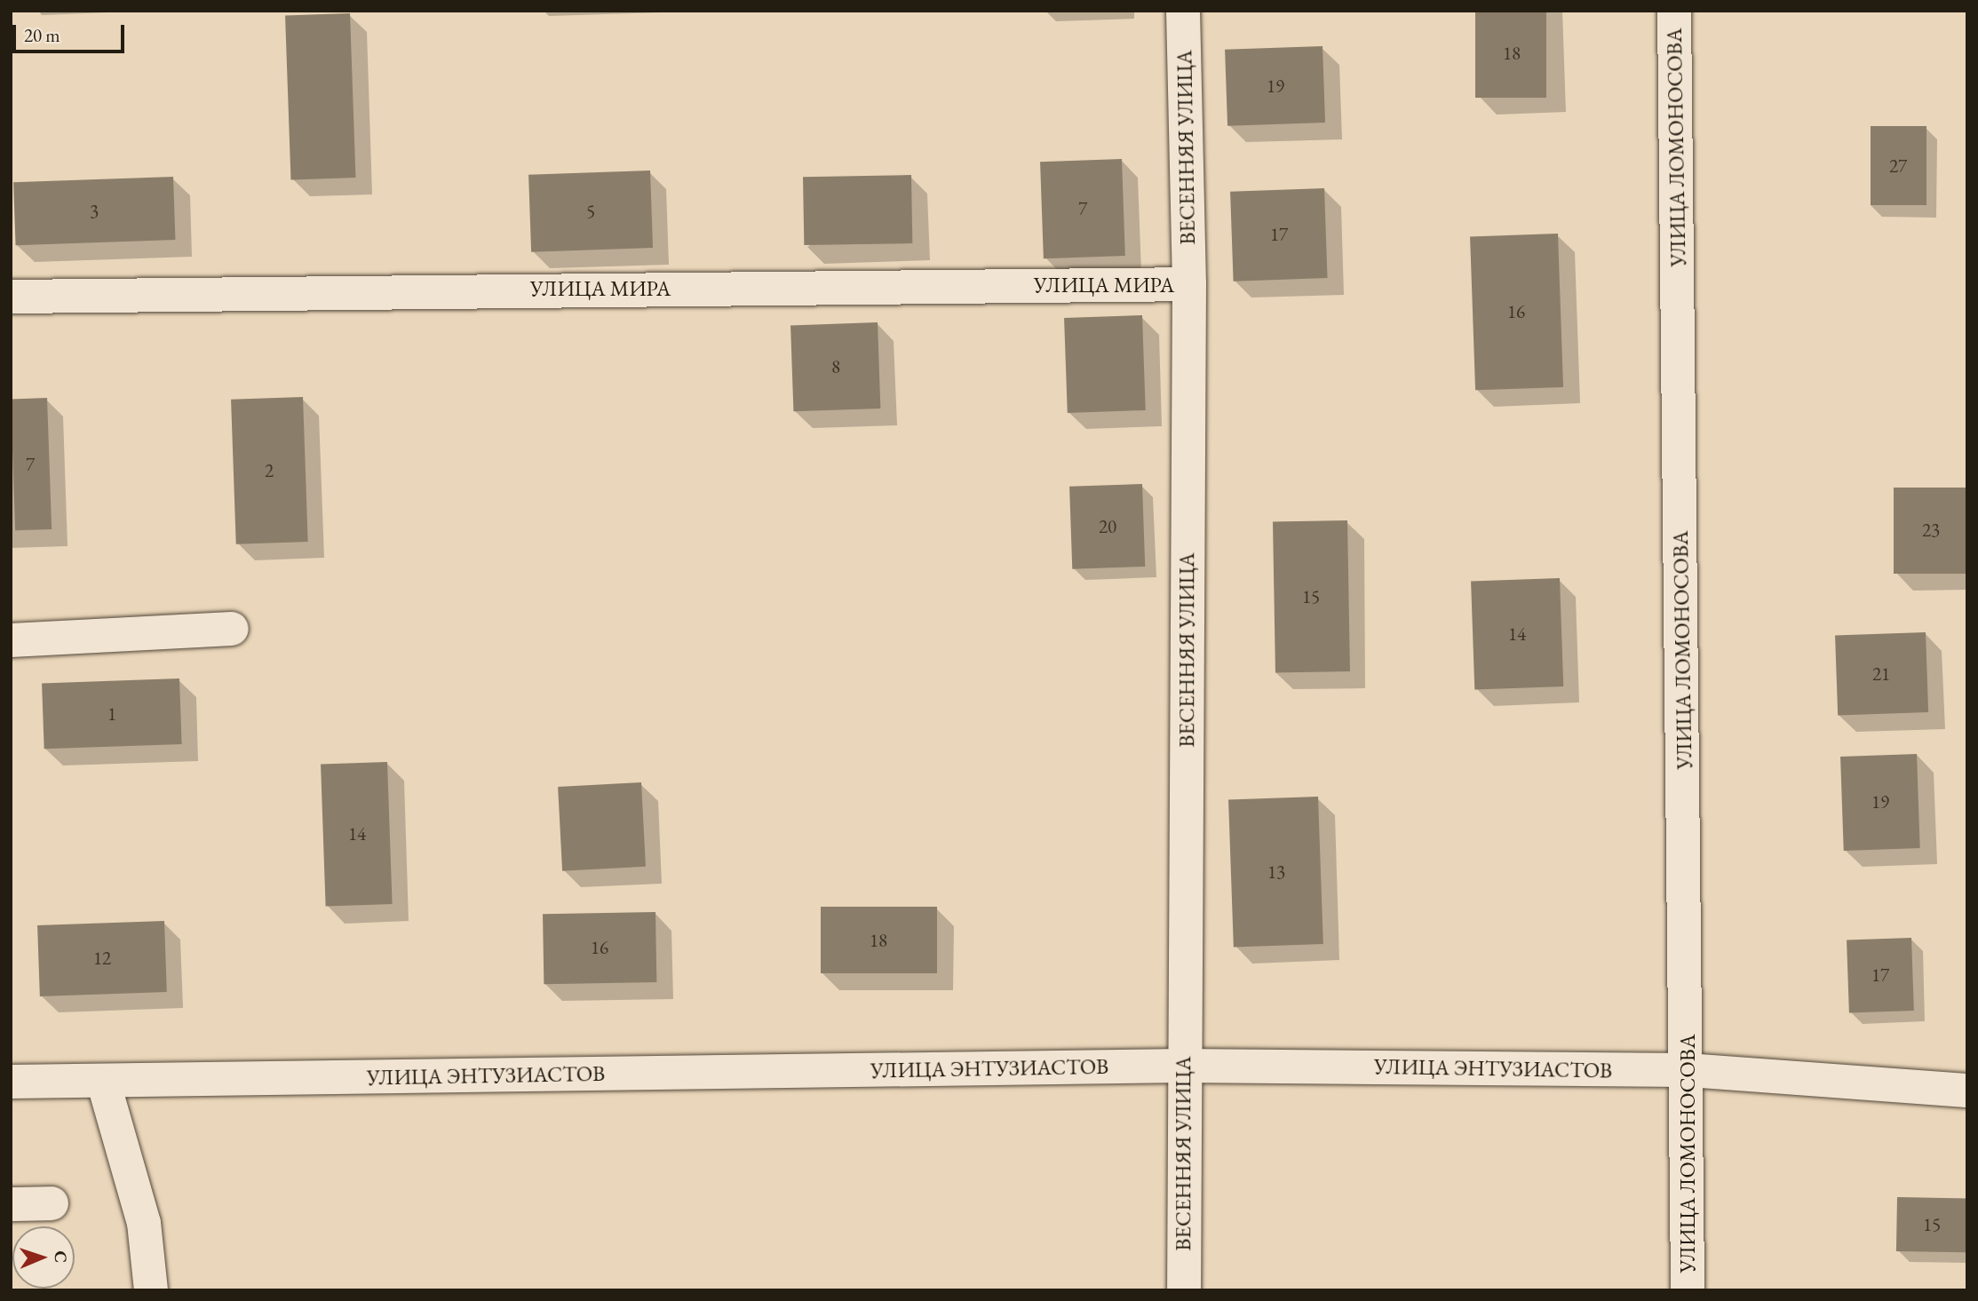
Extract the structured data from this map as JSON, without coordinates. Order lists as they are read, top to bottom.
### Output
{
  "streets": {
    "street": [
      "ВЕСЕННЯЯ УЛИЦА",
      "УЛИЦА ЛОМОНОСОВА",
      "УЛИЦА МИРА",
      "УЛИЦА ЭНТУЗИАСТОВ"
    ]
  },
  "crossings": [
    ["ВЕСЕННЯЯ УЛИЦА", "УЛИЦА МИРА"],
    ["ВЕСЕННЯЯ УЛИЦА", "УЛИЦА ЭНТУЗИАСТОВ"],
    ["УЛИЦА ЛОМОНОСОВА", "УЛИЦА ЭНТУЗИАСТОВ"]
  ],
  "house_numbers": [
    "18",
    "19",
    "27",
    "7",
    "3",
    "5",
    "17",
    "16",
    "8",
    "7",
    "2",
    "20",
    "23",
    "15",
    "14",
    "21",
    "1",
    "19",
    "14",
    "13",
    "18",
    "16",
    "12",
    "17",
    "15"
  ],
  "scale_bar": "20 m",
  "north": "right"
}
